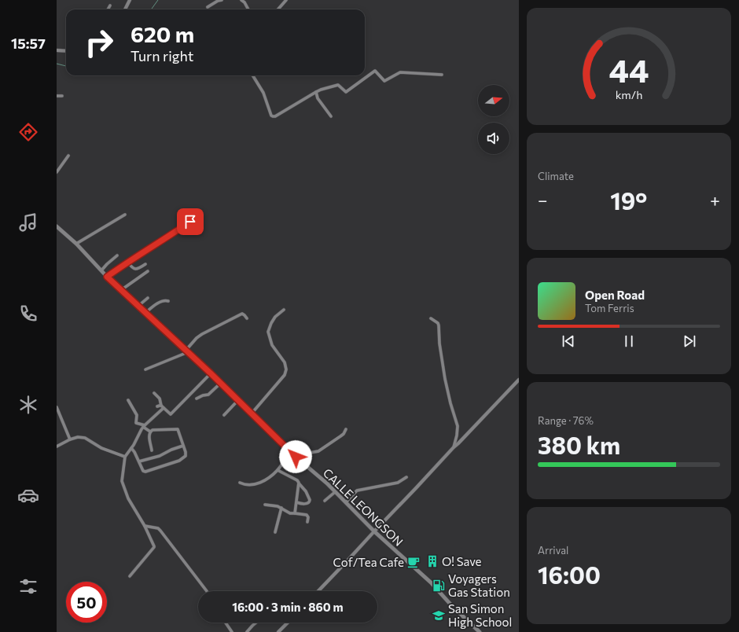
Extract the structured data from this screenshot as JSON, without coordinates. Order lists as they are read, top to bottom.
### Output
{
  "streets": {
    "main road": ["CALLE LEONGSON"]
  },
  "places": {
    "building": ["O! Save"],
    "cafe": ["Cof/Tea Cafe"],
    "fuel station": ["Voyagers Gas Station"],
    "school or university": ["San Simon High School"]
  },
  "north": "right",
  "page": {
    "tabs": "15:57",
    "turn": ["620 m", "Turn right"],
    "tile": [
      "Climate",
      ["Range · 76%", "380 km"],
      ["Arrival", "16:00"]
    ],
    "heat": ["−", "19°", "+"],
    "song": ["Open Road", "Tom Ferris"],
    "limit": "50",
    "trip": "16:00 · 3 min · 860 m",
    "gauge": ["44", "km/h"]
  }
}
